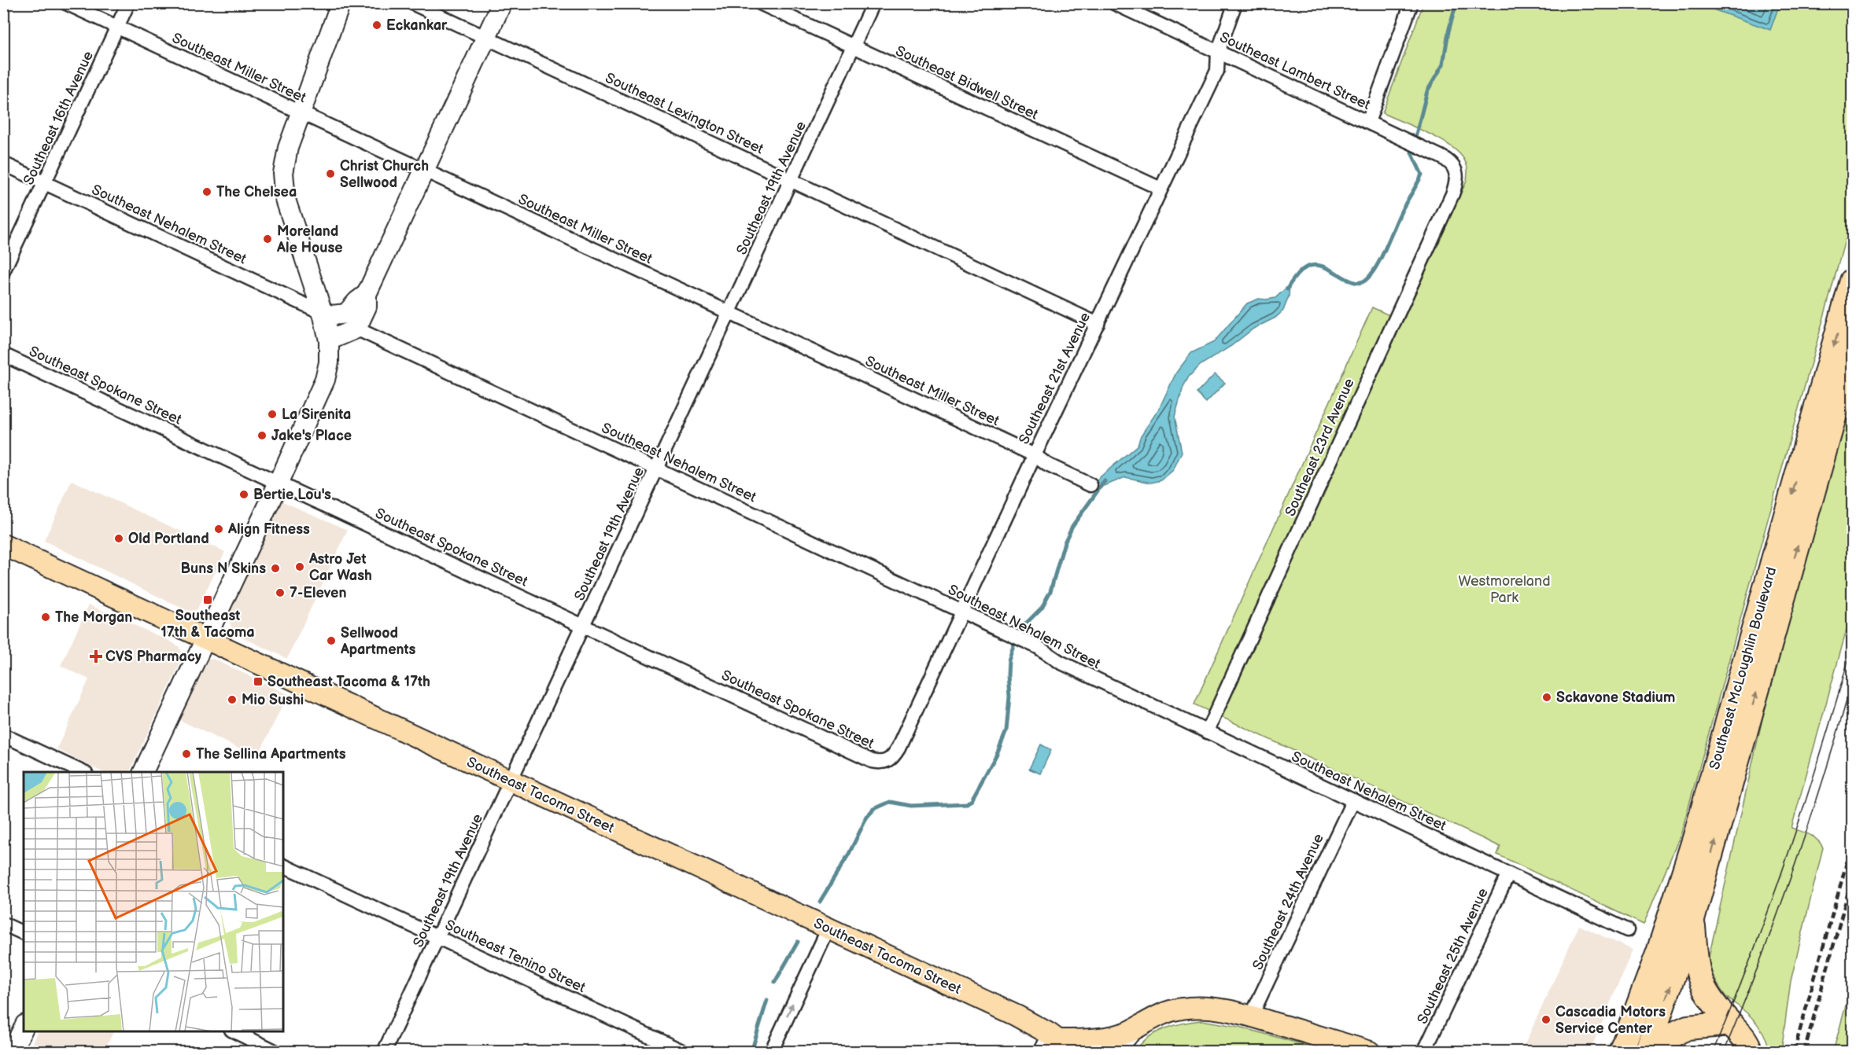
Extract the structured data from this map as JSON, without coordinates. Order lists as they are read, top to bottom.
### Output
{
  "streets": {
    "highway": ["Southeast McLoughlin Boulevard"],
    "main road": ["Southeast Tacoma Street"],
    "street": [
      "Southeast Miller Street",
      "Southeast Lambert Street",
      "Southeast Bidwell Street",
      "Southeast Lexington Street",
      "Southeast 16th Avenue",
      "Southeast 19th Avenue",
      "Southeast Nehalem Street",
      "Southeast 21st Avenue",
      "Southeast Spokane Street",
      "Southeast 23rd Avenue",
      "Southeast 24th Avenue",
      "Southeast Tenino Street",
      "Southeast 25th Avenue"
    ]
  },
  "crossings": [
    ["Southeast Miller Street", "Southeast 16th Avenue"],
    ["Southeast Miller Street", "Southeast 19th Avenue"],
    ["Southeast Miller Street", "Southeast 21st Avenue"],
    ["Southeast Lambert Street", "Southeast 21st Avenue"],
    ["Southeast Lambert Street", "Southeast 23rd Avenue"],
    ["Southeast Bidwell Street", "Southeast 19th Avenue"],
    ["Southeast Bidwell Street", "Southeast 21st Avenue"],
    ["Southeast Lexington Street", "Southeast 19th Avenue"],
    ["Southeast Lexington Street", "Southeast 21st Avenue"],
    ["Southeast 16th Avenue", "Southeast Nehalem Street"],
    ["Southeast 19th Avenue", "Southeast Nehalem Street"],
    ["Southeast 19th Avenue", "Southeast Spokane Street"],
    ["Southeast 19th Avenue", "Southeast Tacoma Street"],
    ["Southeast 19th Avenue", "Southeast Tenino Street"],
    ["Southeast Nehalem Street", "Southeast 21st Avenue"],
    ["Southeast Nehalem Street", "Southeast 23rd Avenue"],
    ["Southeast Nehalem Street", "Southeast 24th Avenue"],
    ["Southeast Nehalem Street", "Southeast 25th Avenue"],
    ["Southeast 21st Avenue", "Southeast Spokane Street"]
  ],
  "parks": ["Westmoreland Park"],
  "places": {
    "other": [
      "Eckankar",
      "Christ Church Sellwood",
      "The Chelsea",
      "Moreland Ale House",
      "La Sirenita",
      "Jake's Place",
      "Bertie Lou's",
      "Align Fitness",
      "Old Portland",
      "Astro Jet Car Wash",
      "Buns N Skins",
      "7-Eleven",
      "The Morgan",
      "Sellwood Apartments",
      "Sckavone Stadium",
      "Mio Sushi",
      "The Sellina Apartments",
      "Cascadia Motors Service Center"
    ],
    "transit": ["Southeast 17th & Tacoma", "Southeast Tacoma & 17th"],
    "health": ["CVS Pharmacy"]
  }
}
